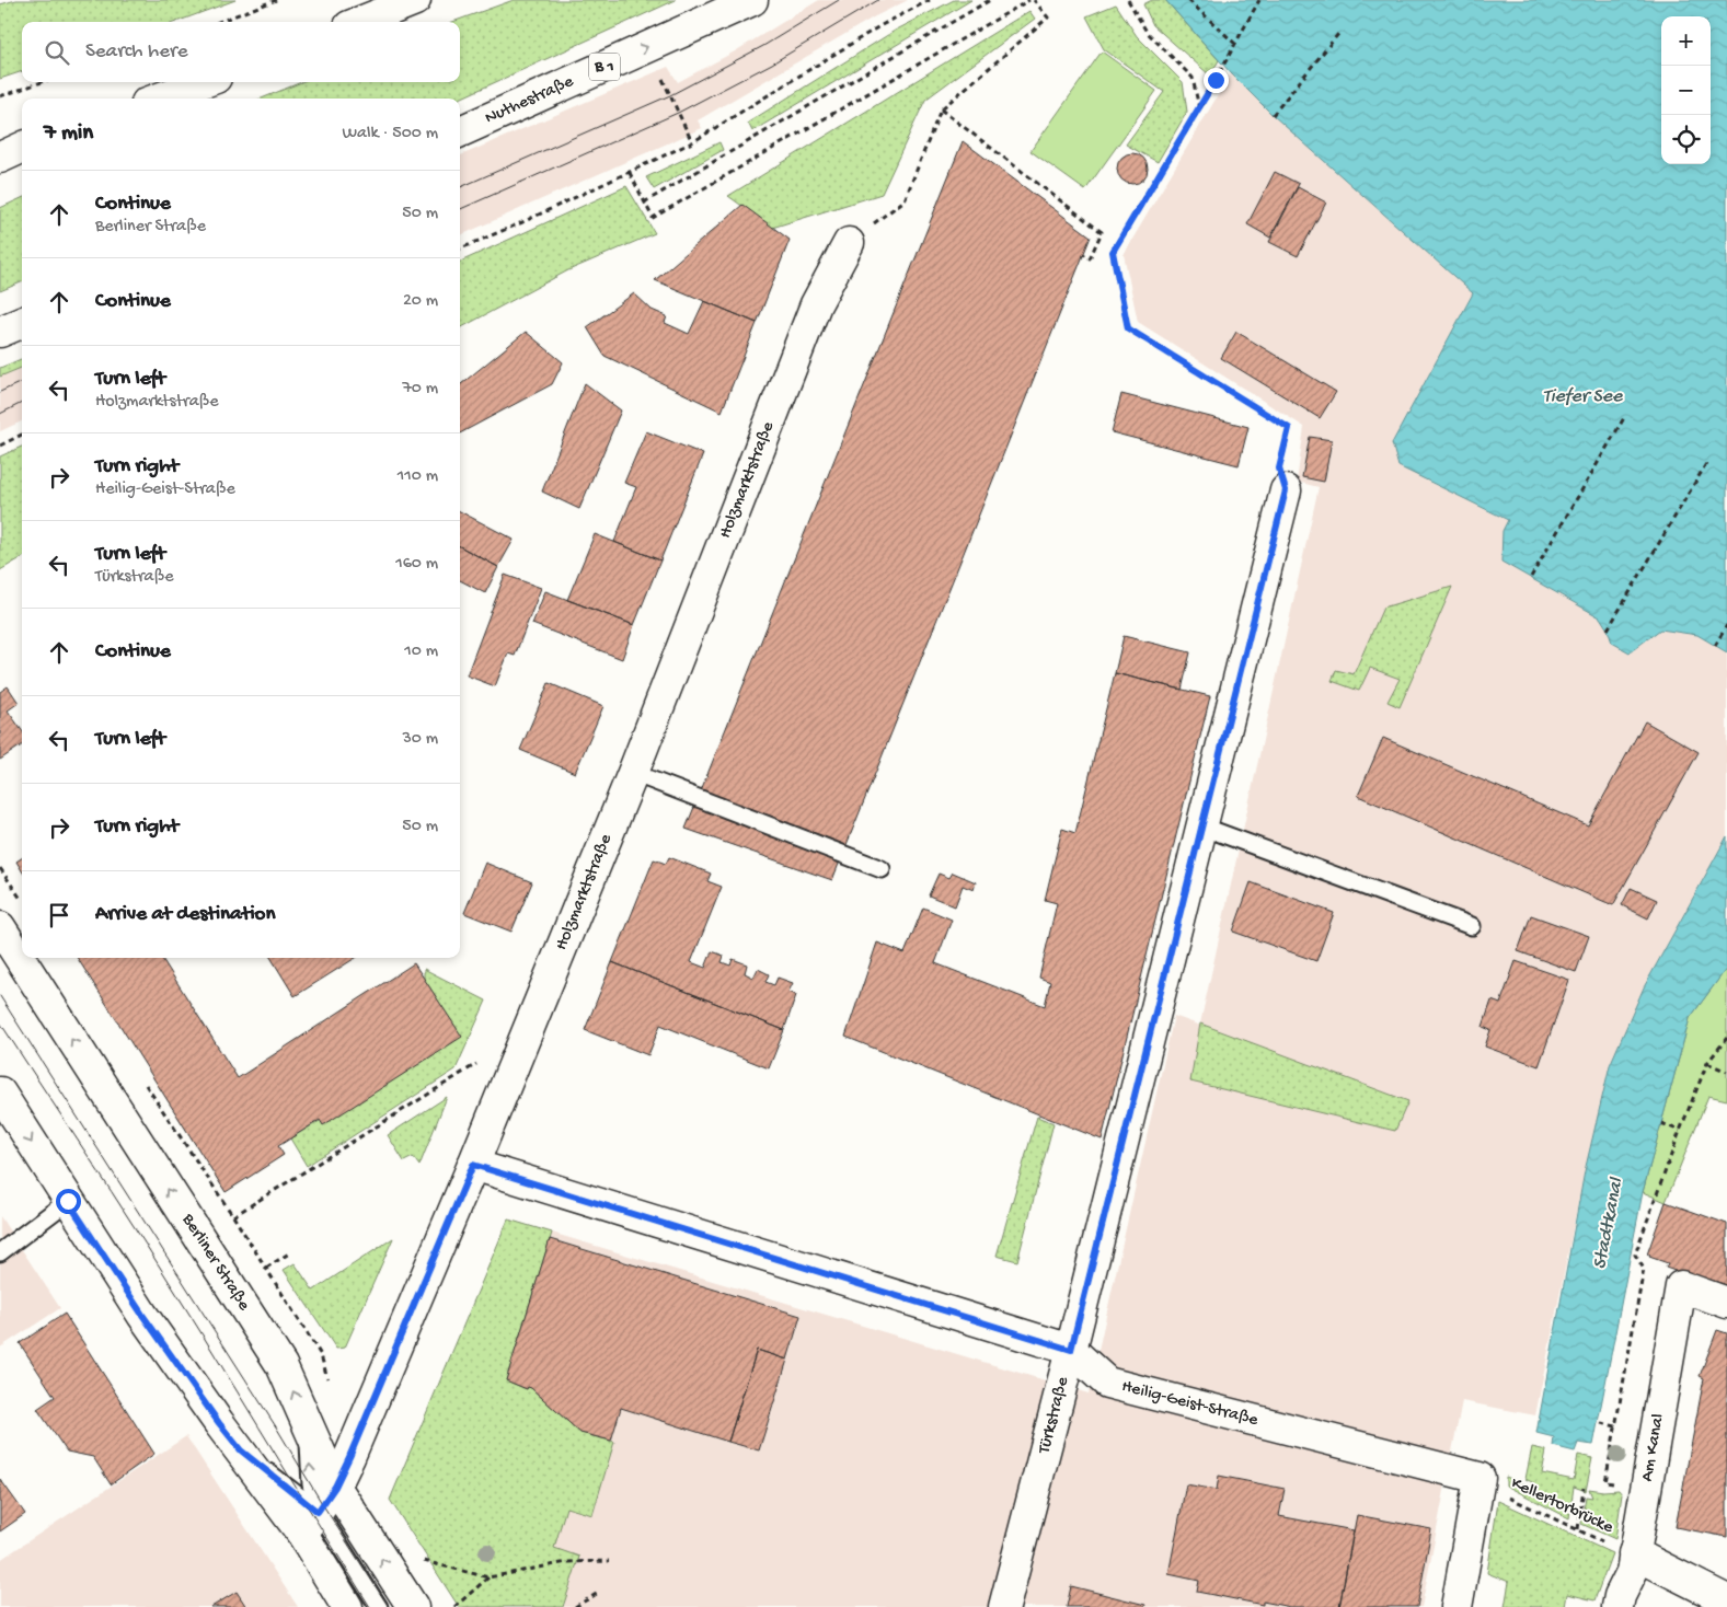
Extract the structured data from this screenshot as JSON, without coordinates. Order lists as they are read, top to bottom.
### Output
{
  "streets": {
    "main road": [
      "B 1",
      "Nuthestraße",
      "Holzmarktstraße",
      "Berliner Straße",
      "Heilig-Geist-Straße",
      "Türkstraße",
      "Am Kanal"
    ],
    "path": ["Kellertorbrücke"]
  },
  "crossings": [
    ["Holzmarktstraße", "Berliner Straße"],
    ["Holzmarktstraße", "Heilig-Geist-Straße"],
    ["Heilig-Geist-Straße", "Türkstraße"],
    ["Heilig-Geist-Straße", "Kellertorbrücke"],
    ["Am Kanal", "Kellertorbrücke"]
  ],
  "one_way": ["Nuthestraße"],
  "water": ["Tiefer See", "Stadtkanal"],
  "page": {
    "map_buttons": ["+", "−"],
    "search": "Search here",
    "heading": ["7 min", "Walk · 500 m"],
    "list": [
      ["Continue", "Berliner Straße", "50 m"],
      ["Continue", "20 m"],
      ["Turn left", "Holzmarktstraße", "70 m"],
      ["Turn right", "Heilig-Geist-Straße", "110 m"],
      ["Turn left", "Türkstraße", "160 m"],
      ["Continue", "10 m"],
      ["Turn left", "30 m"],
      ["Turn right", "50 m"],
      "Arrive at destination"
    ]
  }
}
